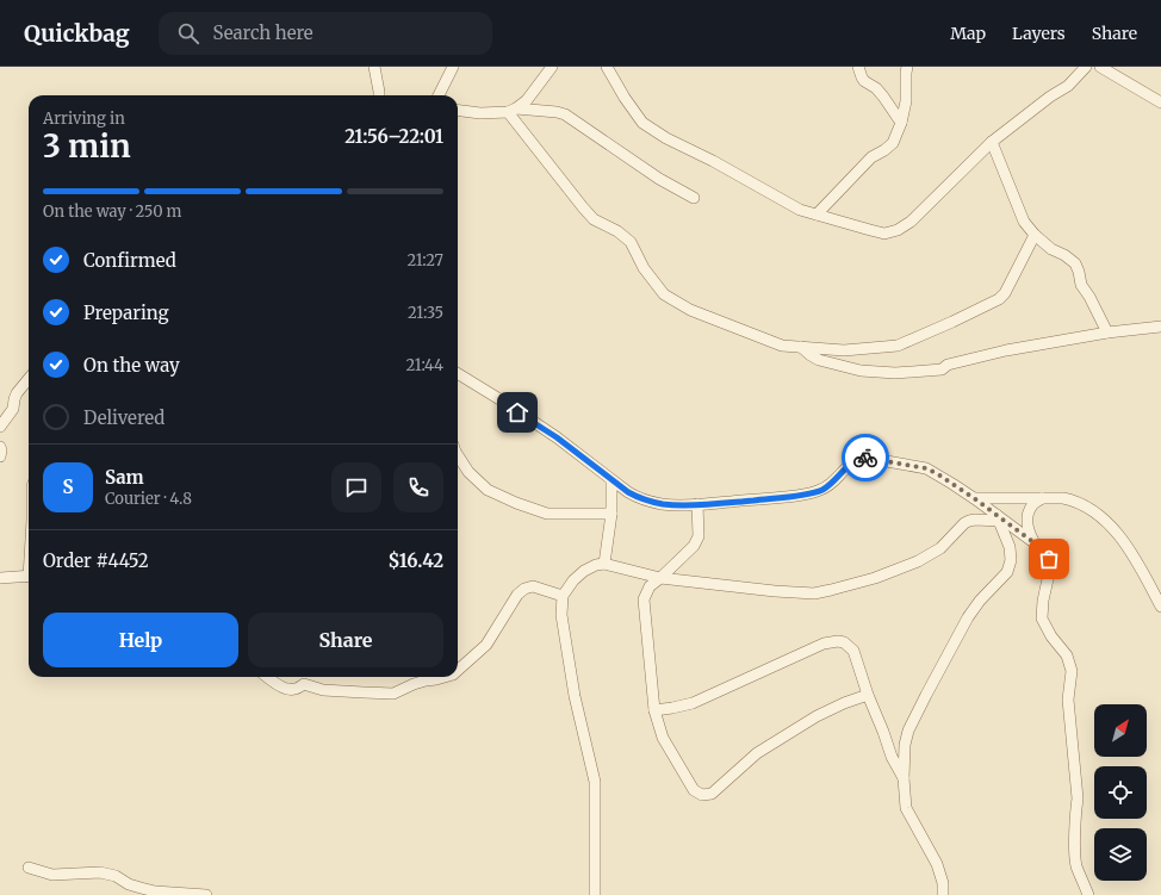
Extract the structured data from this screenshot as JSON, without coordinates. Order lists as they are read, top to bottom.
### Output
{
  "north": "top right",
  "page": {
    "header": "Quickbag",
    "search": "Search here",
    "nav": ["Map", "Layers", "Share"],
    "heading": ["3 min", "Arriving in", "21:56–22:01"],
    "panel": [
      "Sam",
      "Courier · 4.8",
      "Order #4452",
      "$16.42"
    ],
    "bar": "On the way · 250 m",
    "list": [
      ["Confirmed", "21:27"],
      ["Preparing", "21:35"],
      ["On the way", "21:44"],
      "Delivered"
    ],
    "round": "S",
    "buttons": ["Help", "Share"]
  }
}
